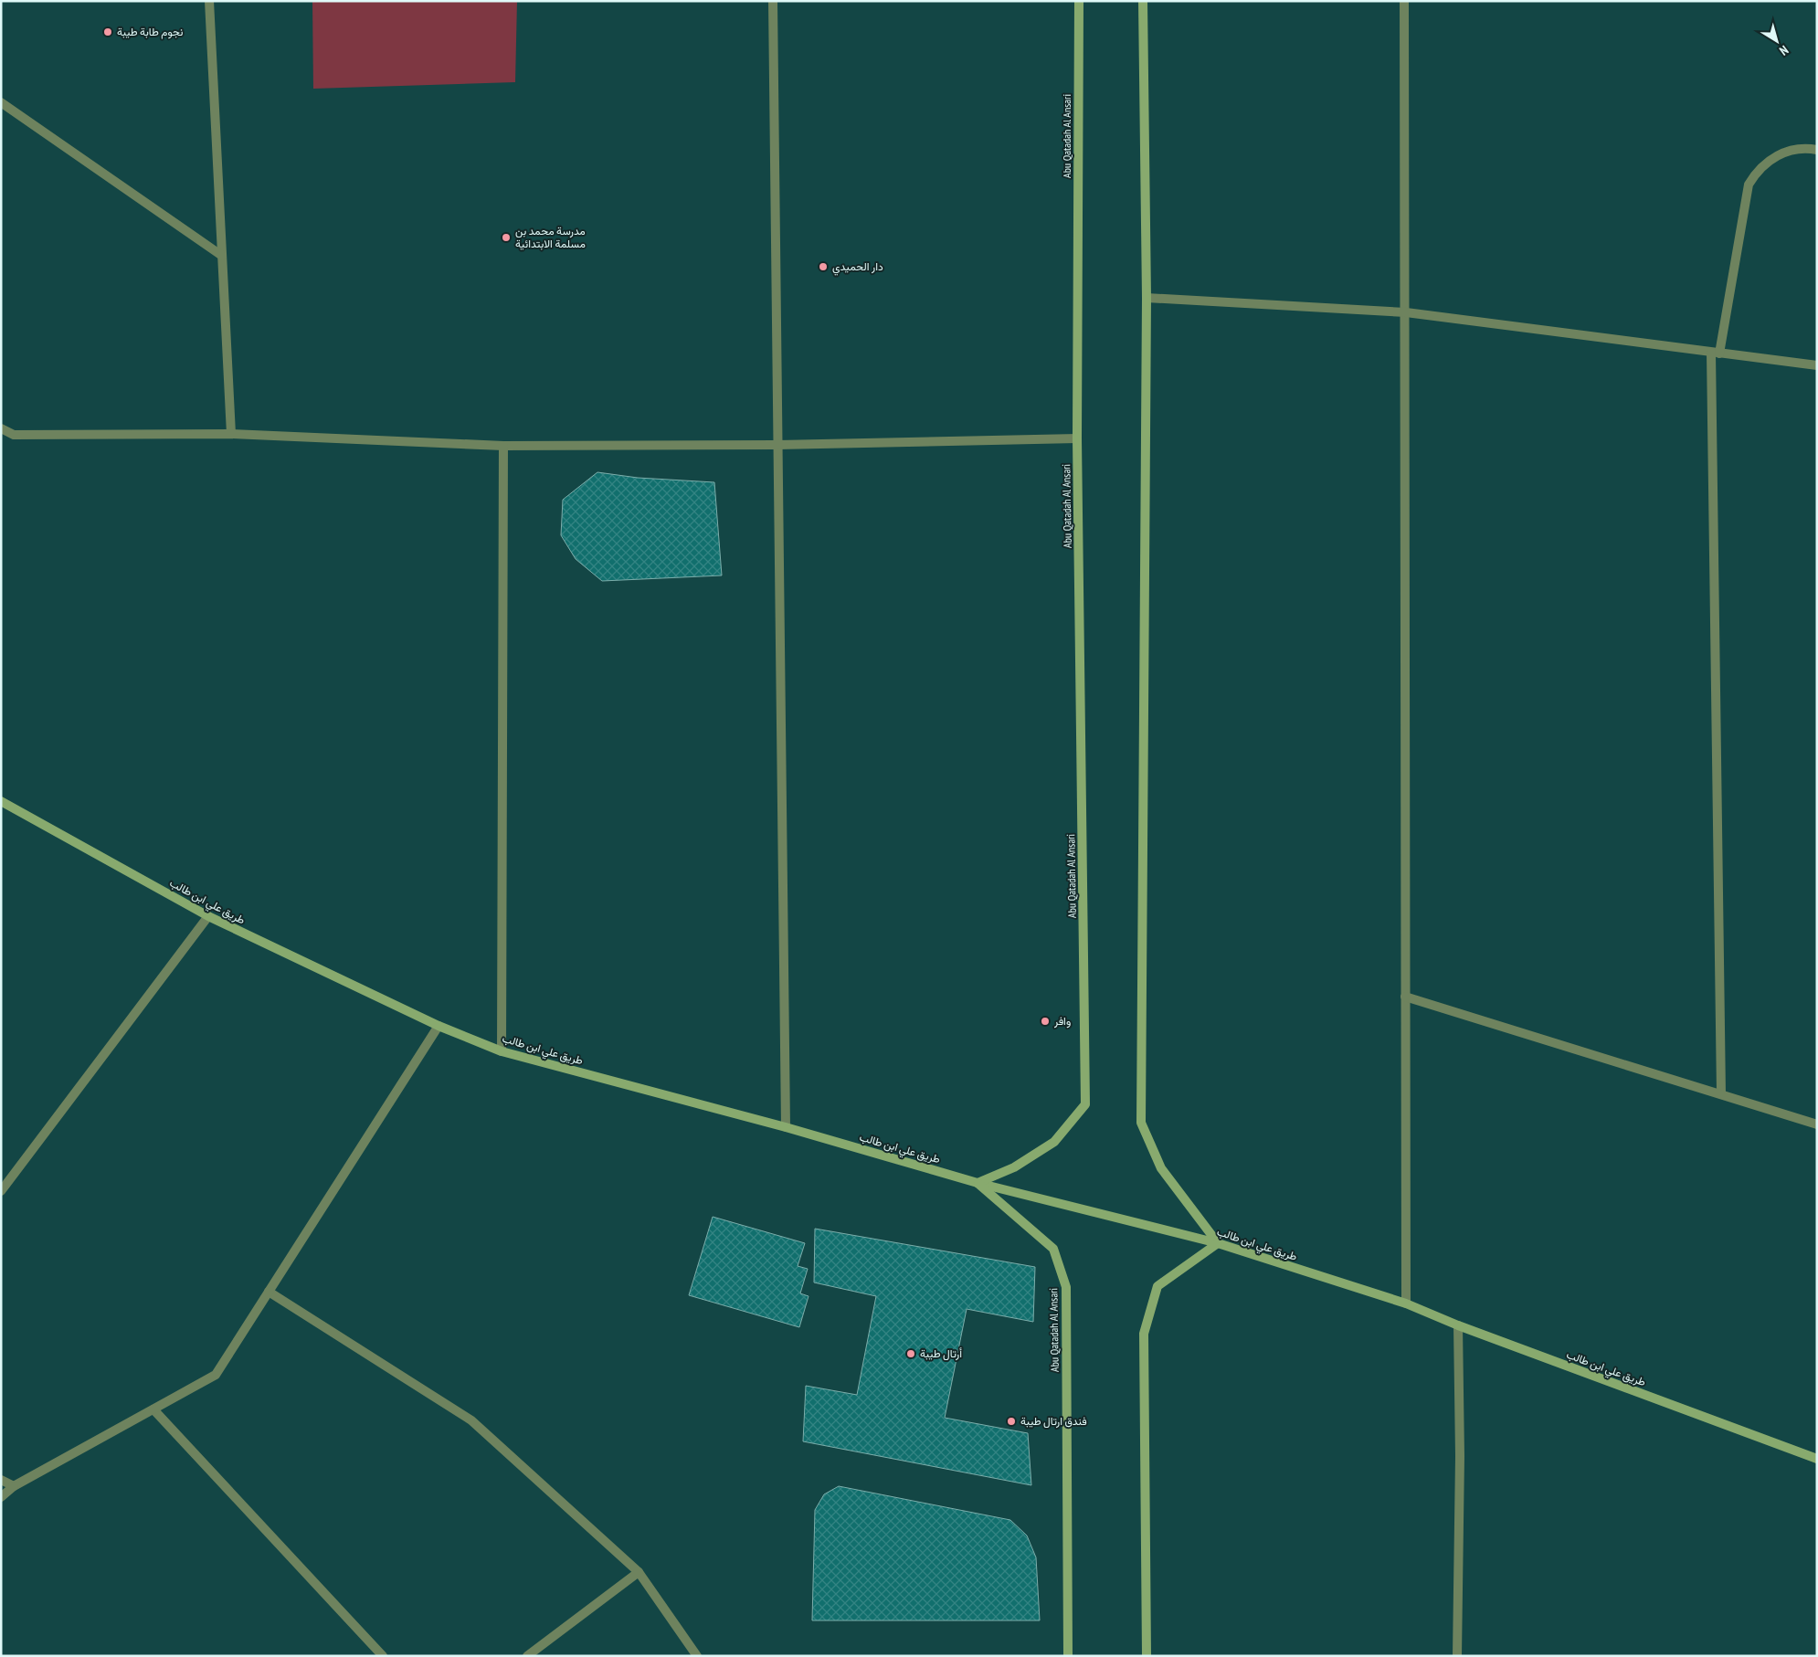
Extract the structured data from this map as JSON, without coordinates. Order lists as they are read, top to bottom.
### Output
{
  "streets": {
    "main road": ["Abu Qatadah Al Ansari", "طريق علي ابن طالب"]
  },
  "crossings": [
    ["Abu Qatadah Al Ansari", "طريق علي ابن طالب"]
  ],
  "places": [
    "نجوم طابة طيبة",
    "مدرسة محمد بن مسلمة الابتدائية",
    "دار الحميدي",
    "وافر",
    "أرتال طيبة",
    "فندق ارتال طيبة"
  ],
  "north": "bottom right"
}
